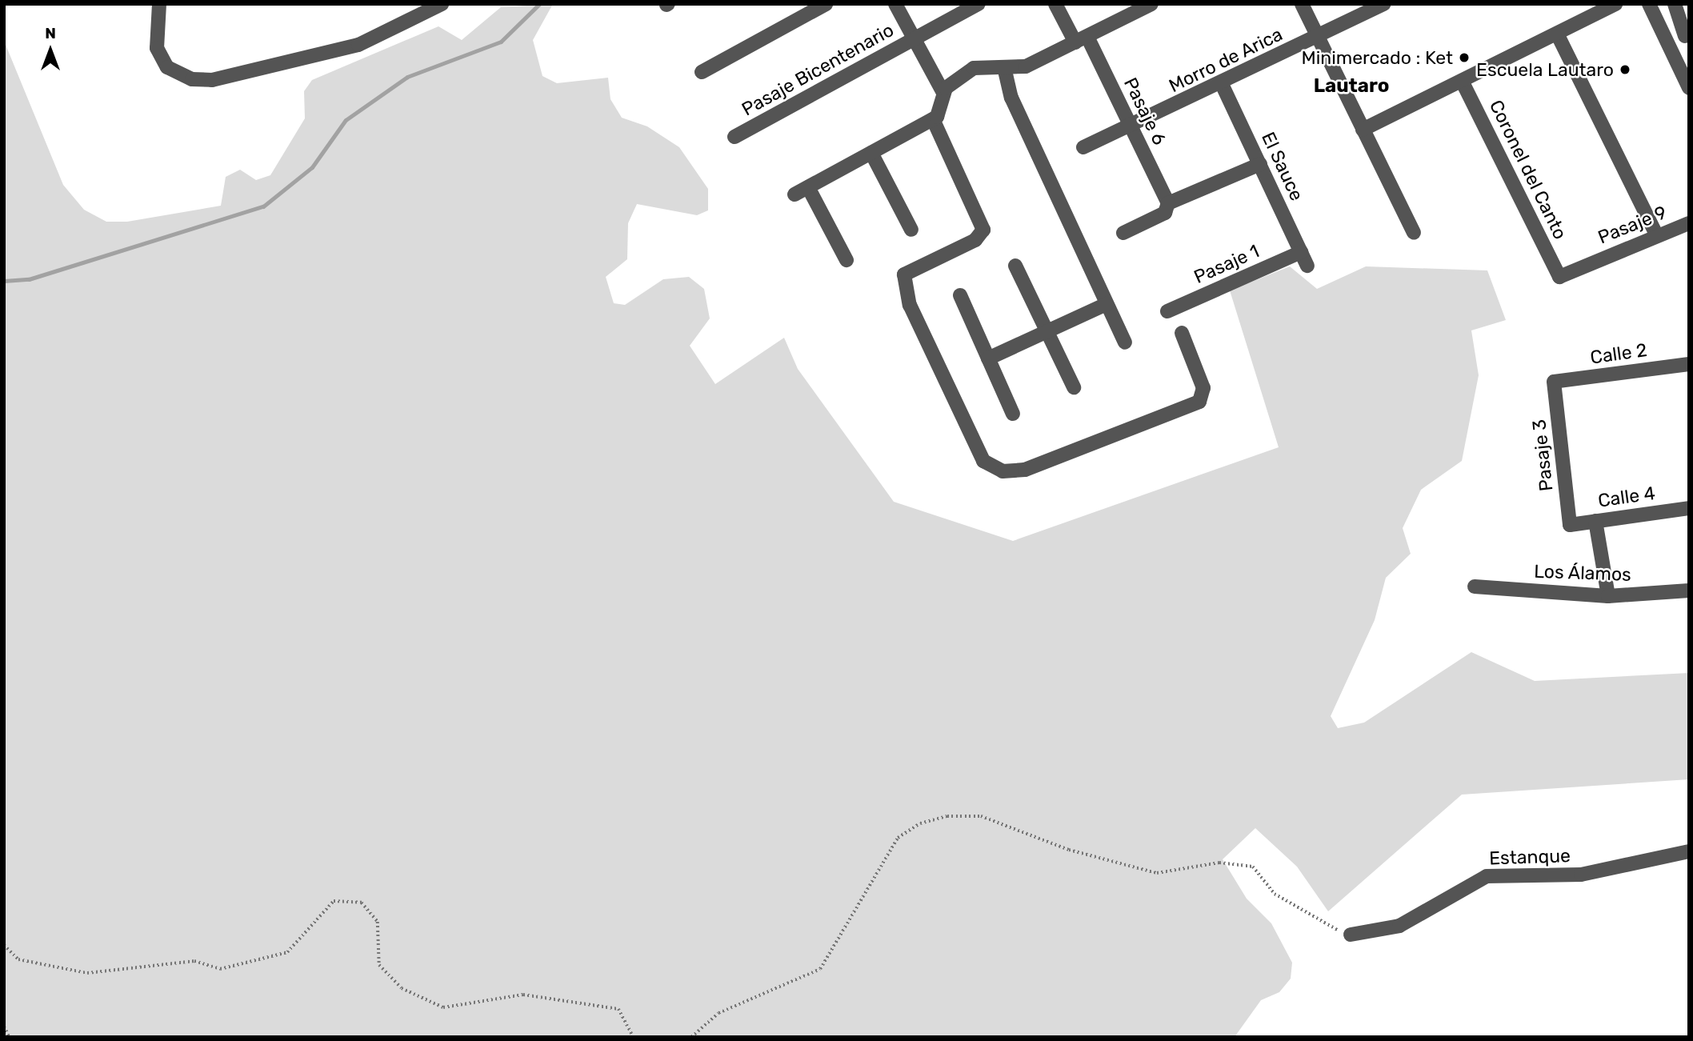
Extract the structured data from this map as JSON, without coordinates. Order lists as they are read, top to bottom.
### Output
{
  "streets": {
    "street": [
      "Morro de Arica",
      "Pasaje Bicentenario",
      "Pasaje 6",
      "El Sauce",
      "Coronel del Canto",
      "Pasaje 9",
      "Pasaje 1",
      "Calle 2",
      "Pasaje 3",
      "Calle 4",
      "Los Álamos",
      "Estanque"
    ]
  },
  "crossings": [
    ["Morro de Arica", "Pasaje 6"],
    ["Morro de Arica", "El Sauce"],
    ["El Sauce", "Pasaje 1"],
    ["Coronel del Canto", "Pasaje 9"],
    ["Calle 2", "Pasaje 3"],
    ["Pasaje 3", "Calle 4"]
  ],
  "districts": ["Lautaro"],
  "places": ["Minimercado : Ket", "Escuela Lautaro"],
  "north": "top"
}
